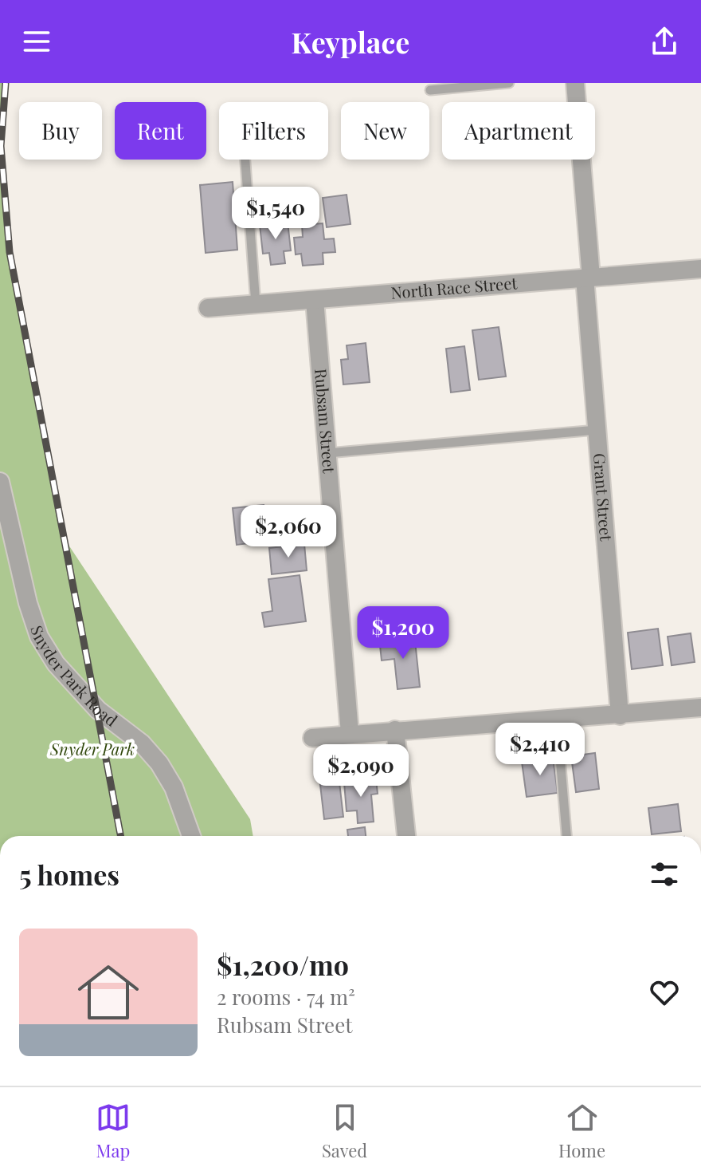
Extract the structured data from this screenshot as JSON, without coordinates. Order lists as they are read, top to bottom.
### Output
{
  "streets": {
    "street": [
      "North Race Street",
      "Rubsam Street",
      "Grant Street",
      "Snyder Park Road"
    ]
  },
  "crossings": [
    ["North Race Street", "Rubsam Street"],
    ["North Race Street", "Grant Street"]
  ],
  "parks": ["Snyder Park"],
  "page": {
    "header": "Keyplace",
    "chip": [
      "Buy",
      "Rent",
      "Filters",
      "New",
      "Apartment"
    ],
    "price": [
      "$1,540",
      "$2,060",
      "$1,200",
      "$2,410",
      "$2,090"
    ],
    "heading": "5 homes",
    "list": [
      {
        "name": "$1,200/mo",
        "note": "2 rooms · 74 m² · Rubsam Street"
      }
    ],
    "tabs": ["Map", "Saved", "Home"]
  }
}
